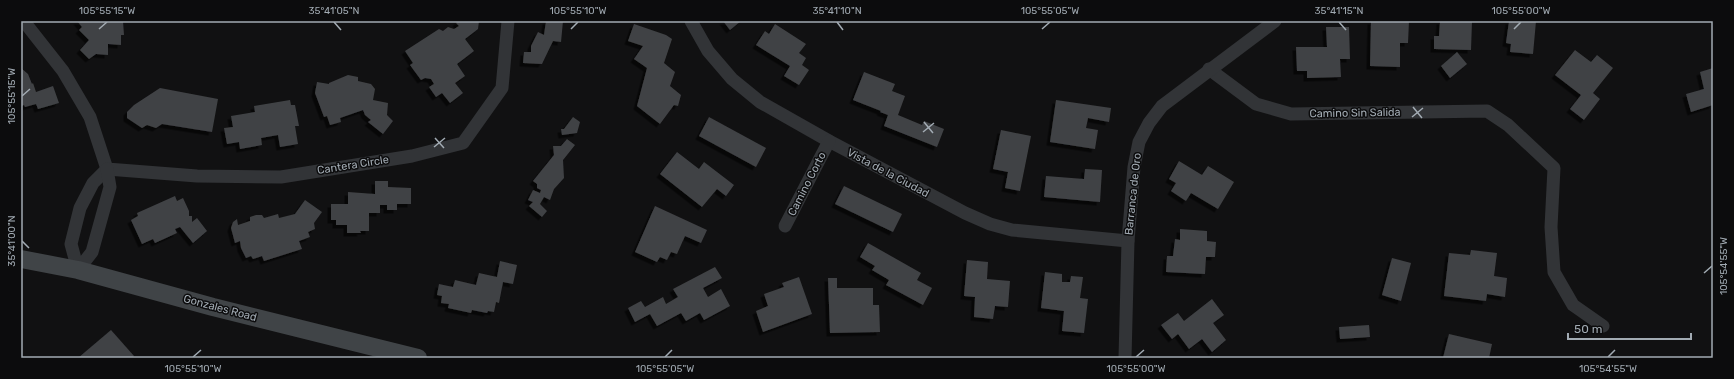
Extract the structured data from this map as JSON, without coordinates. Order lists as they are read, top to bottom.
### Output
{
  "streets": {
    "street": [
      "Camino Sin Salida",
      "Cantera Circle",
      "Vista de la Ciudad",
      "Camino Corto",
      "Barranca de Oro",
      "Gonzales Road"
    ]
  },
  "crossings": [
    ["Camino Sin Salida", "Barranca de Oro"],
    ["Vista de la Ciudad", "Camino Corto"],
    ["Vista de la Ciudad", "Barranca de Oro"]
  ],
  "scale_bar": "50 m",
  "coordinates": [
    "105°55'15\"W",
    "35°41'05\"N",
    "105°55'10\"W",
    "35°41'10\"N",
    "105°55'05\"W",
    "35°41'15\"N",
    "105°55'00\"W",
    "35°41'00\"N",
    "105°54'55\"W"
  ]
}
